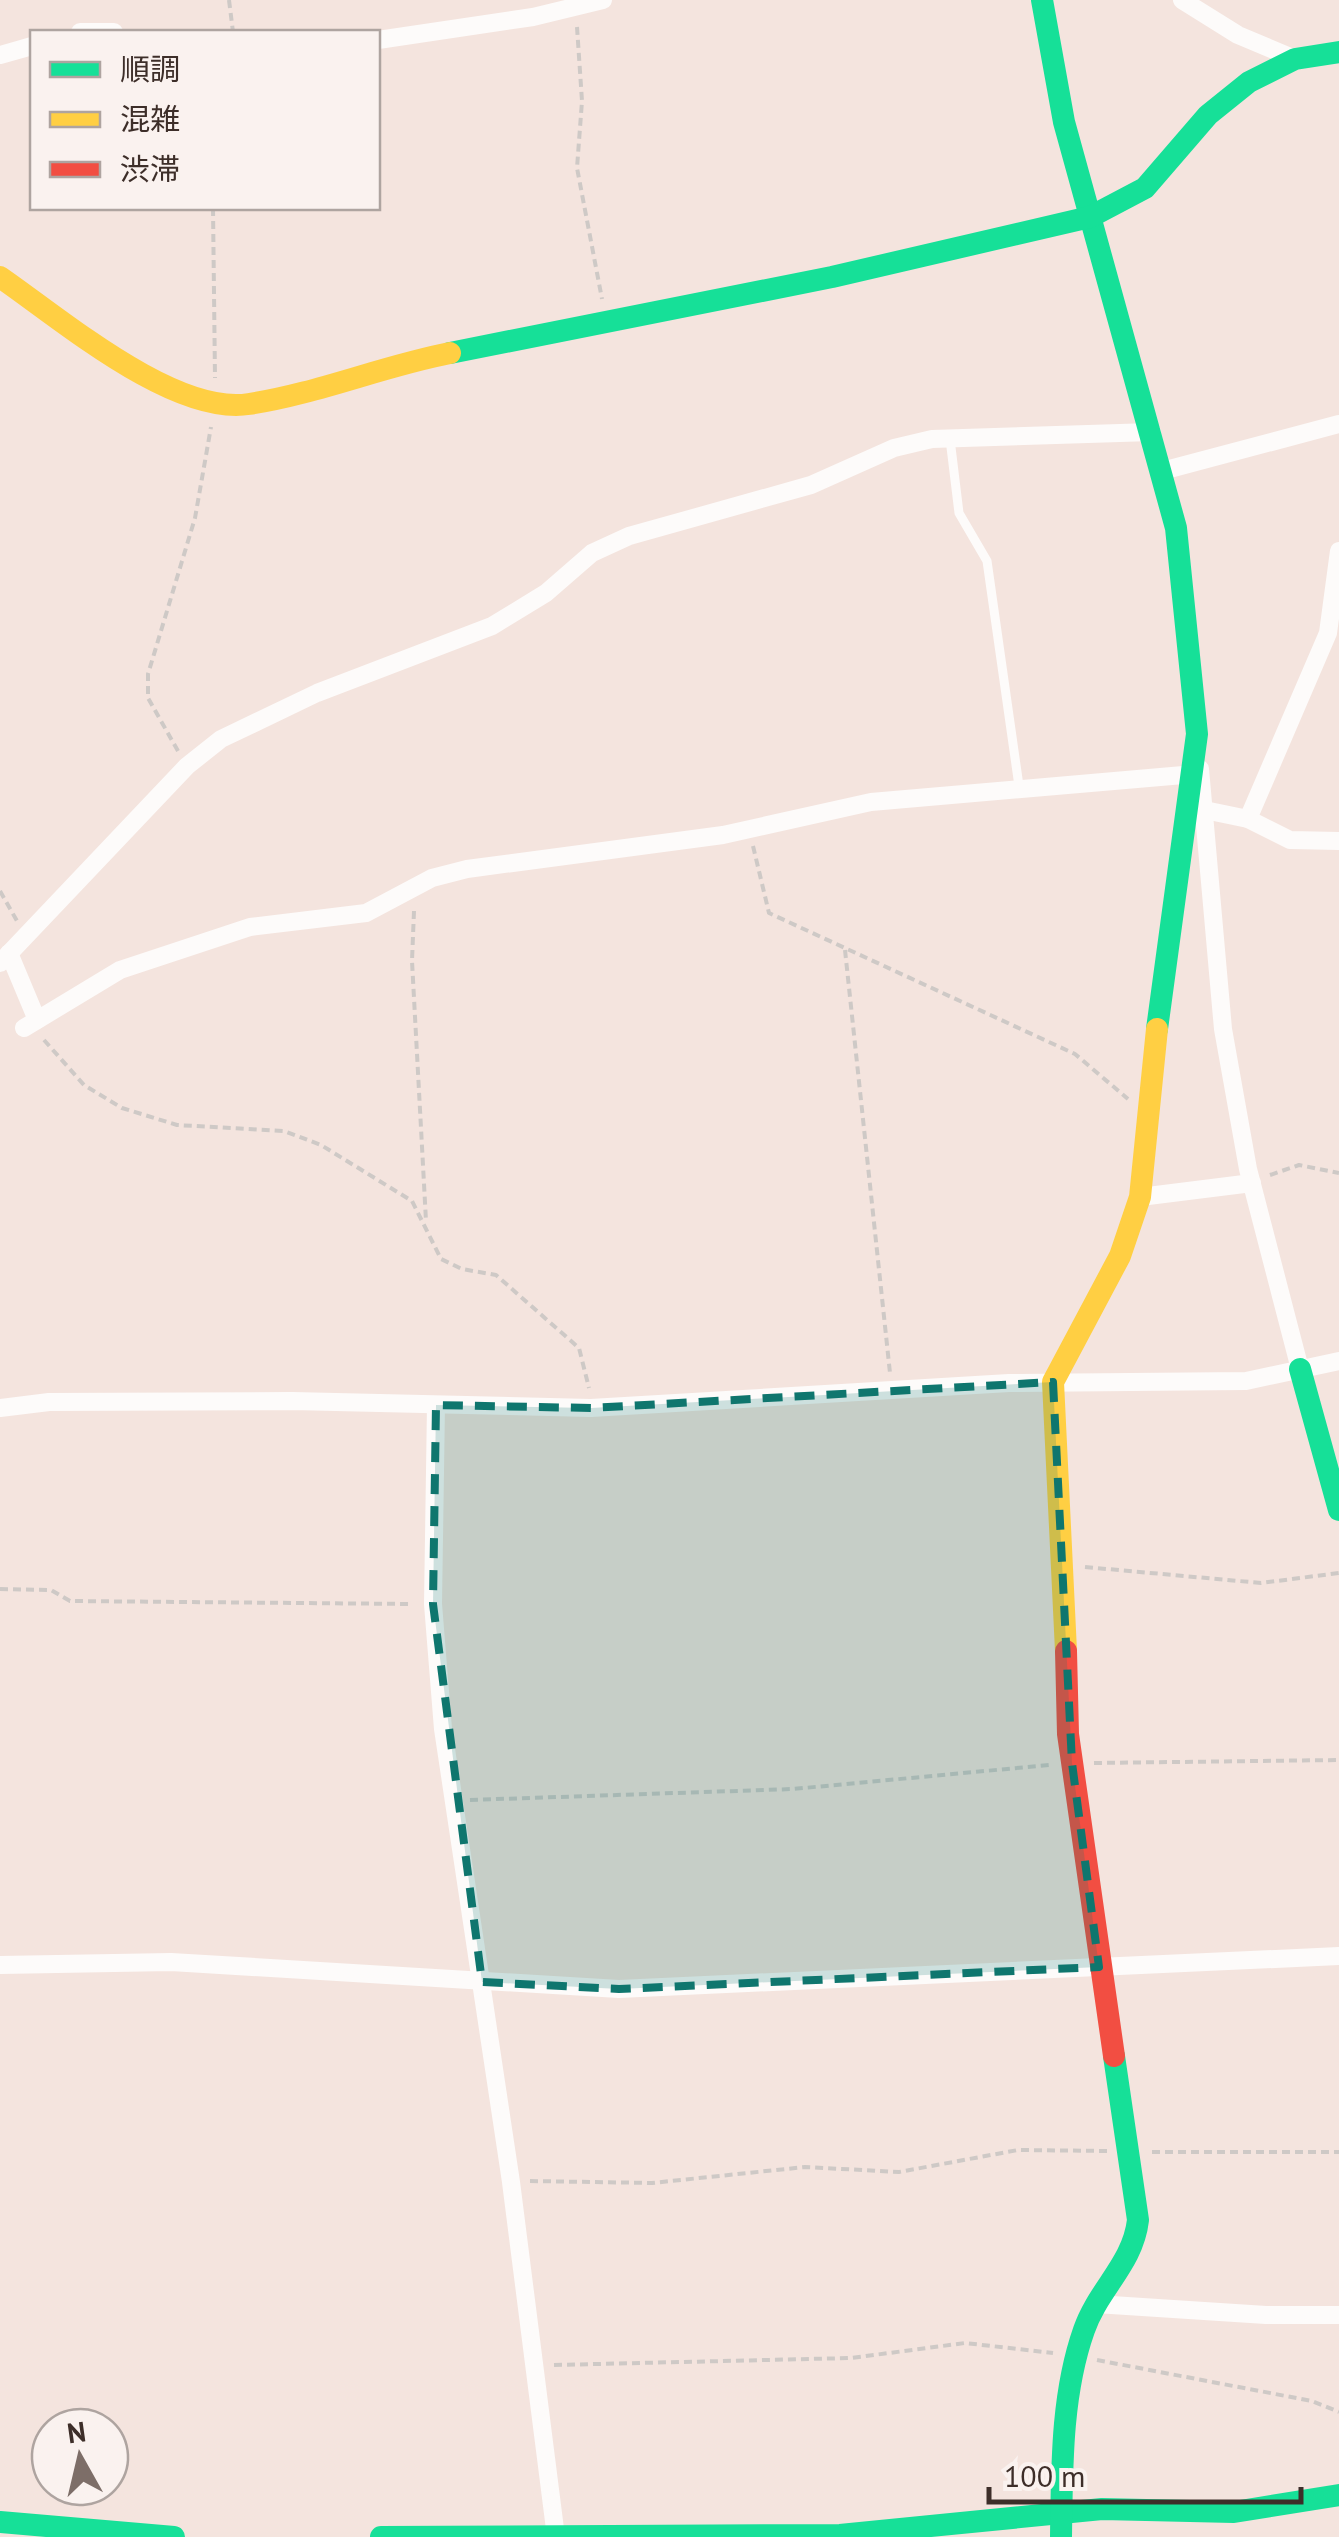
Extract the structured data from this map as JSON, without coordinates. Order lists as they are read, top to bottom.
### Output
{
  "legend": ["順調", "混雑", "渋滞"],
  "scale_bar": "100 m",
  "north": "top"
}
